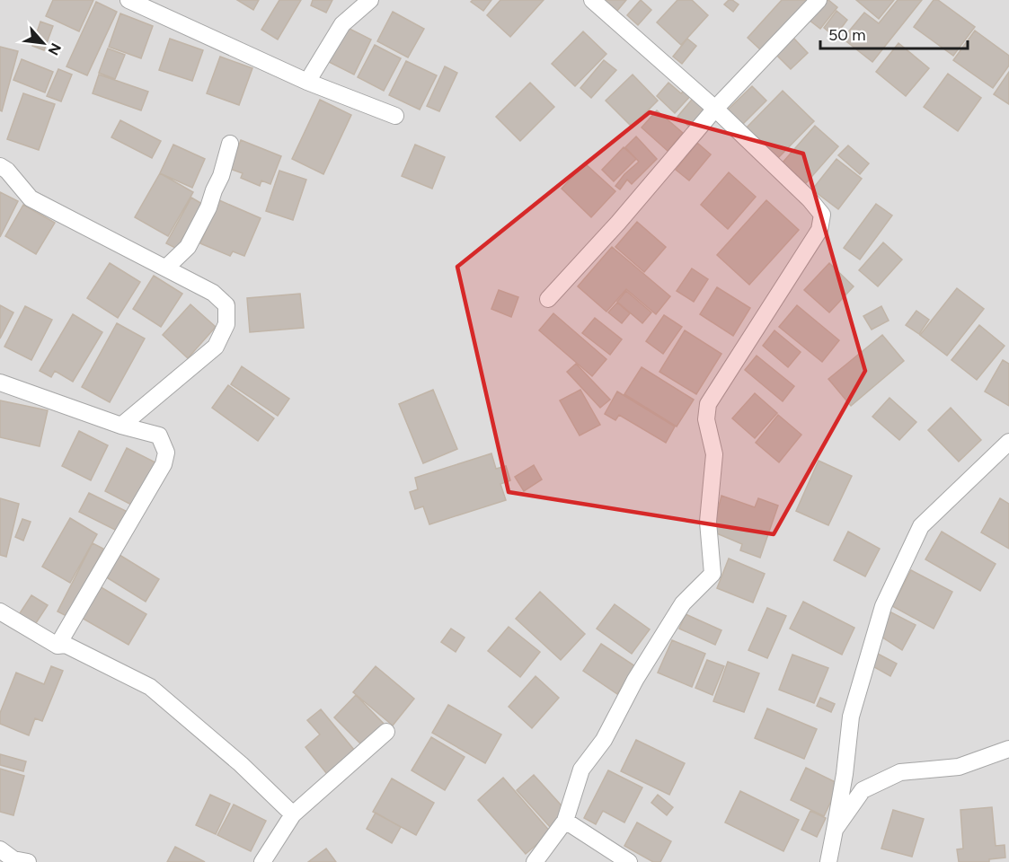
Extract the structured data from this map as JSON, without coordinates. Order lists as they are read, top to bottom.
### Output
{
  "scale_bar": "50 m",
  "north": "bottom right"
}
